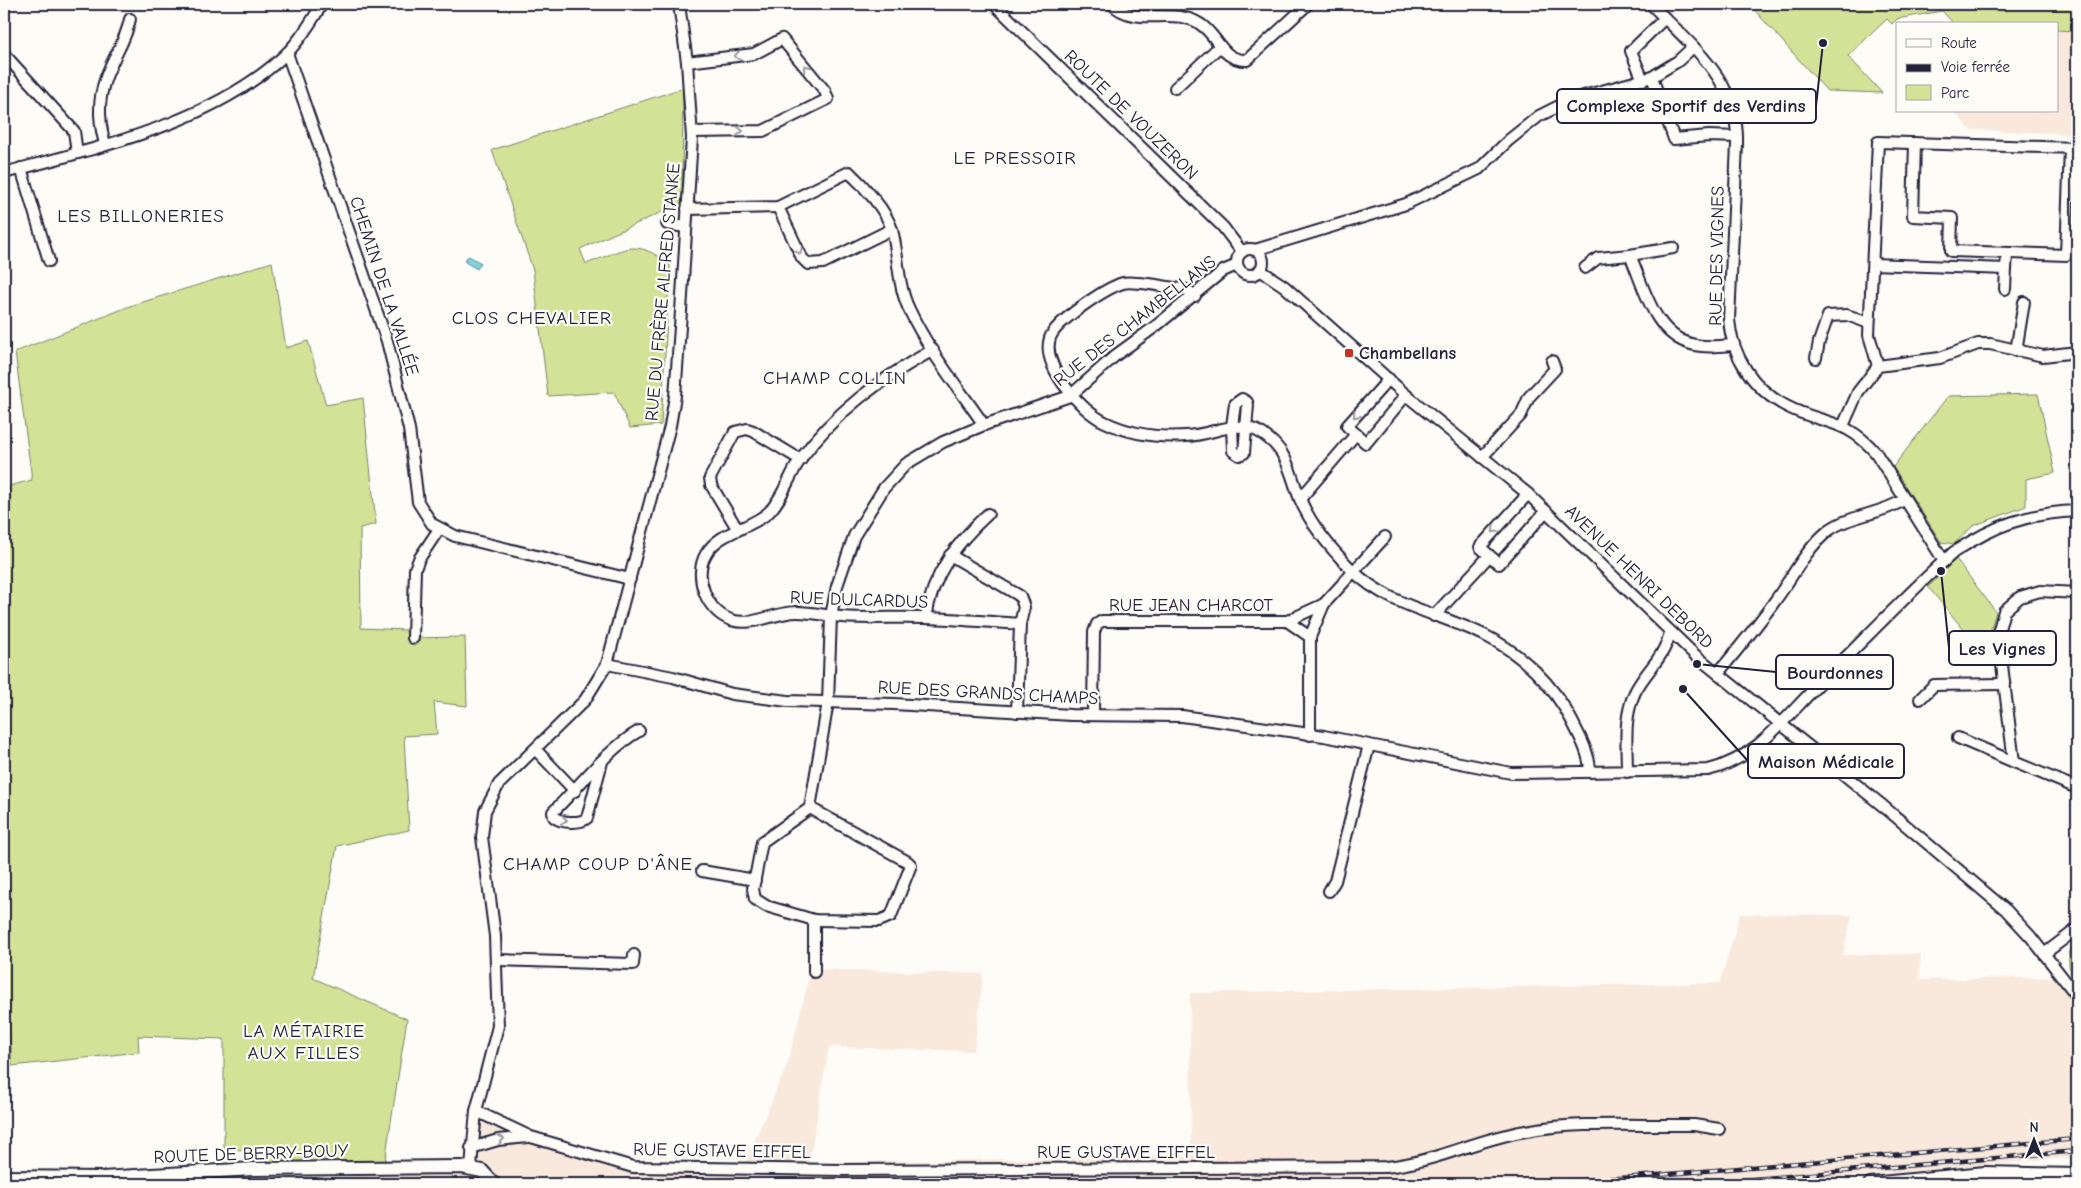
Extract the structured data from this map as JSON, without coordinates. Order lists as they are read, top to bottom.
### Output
{
  "streets": {
    "main road": ["ROUTE DE BERRY-BOUY"],
    "street": [
      "ROUTE DE VOUZERON",
      "RUE DES VIGNES",
      "CHEMIN DE LA VALLÉE",
      "RUE DU FRÈRE ALFRED STANKE",
      "RUE DES CHAMBELLANS",
      "AVENUE HENRI DEBORD",
      "RUE DULCARDUS",
      "RUE JEAN CHARCOT",
      "RUE DES GRANDS CHAMPS",
      "RUE GUSTAVE EIFFEL"
    ]
  },
  "crossings": [
    ["ROUTE DE VOUZERON", "RUE DES CHAMBELLANS"],
    ["ROUTE DE VOUZERON", "AVENUE HENRI DEBORD"],
    ["RUE DES VIGNES", "RUE DES GRANDS CHAMPS"],
    ["CHEMIN DE LA VALLÉE", "RUE DU FRÈRE ALFRED STANKE"],
    ["RUE DU FRÈRE ALFRED STANKE", "RUE DES GRANDS CHAMPS"],
    ["RUE DU FRÈRE ALFRED STANKE", "RUE GUSTAVE EIFFEL"],
    ["RUE DU FRÈRE ALFRED STANKE", "ROUTE DE BERRY-BOUY"],
    ["RUE DES CHAMBELLANS", "AVENUE HENRI DEBORD"],
    ["RUE DES CHAMBELLANS", "RUE DULCARDUS"],
    ["RUE DES CHAMBELLANS", "RUE DES GRANDS CHAMPS"],
    ["AVENUE HENRI DEBORD", "RUE DES GRANDS CHAMPS"],
    ["RUE JEAN CHARCOT", "RUE DES GRANDS CHAMPS"]
  ],
  "districts": [
    "LE PRESSOIR",
    "LES BILLONERIES",
    "CLOS CHEVALIER",
    "CHAMP COLLIN",
    "CHAMP COUP D'ÂNE",
    "LA MÉTAIRIE AUX FILLES"
  ],
  "places": {
    "other": [
      "Complexe Sportif des Verdins",
      "Les Vignes",
      "Bourdonnes",
      "Maison Médicale"
    ],
    "transit": ["Chambellans"]
  },
  "legend": ["Route", "Voie ferrée", "Parc"],
  "north": "top"
}
